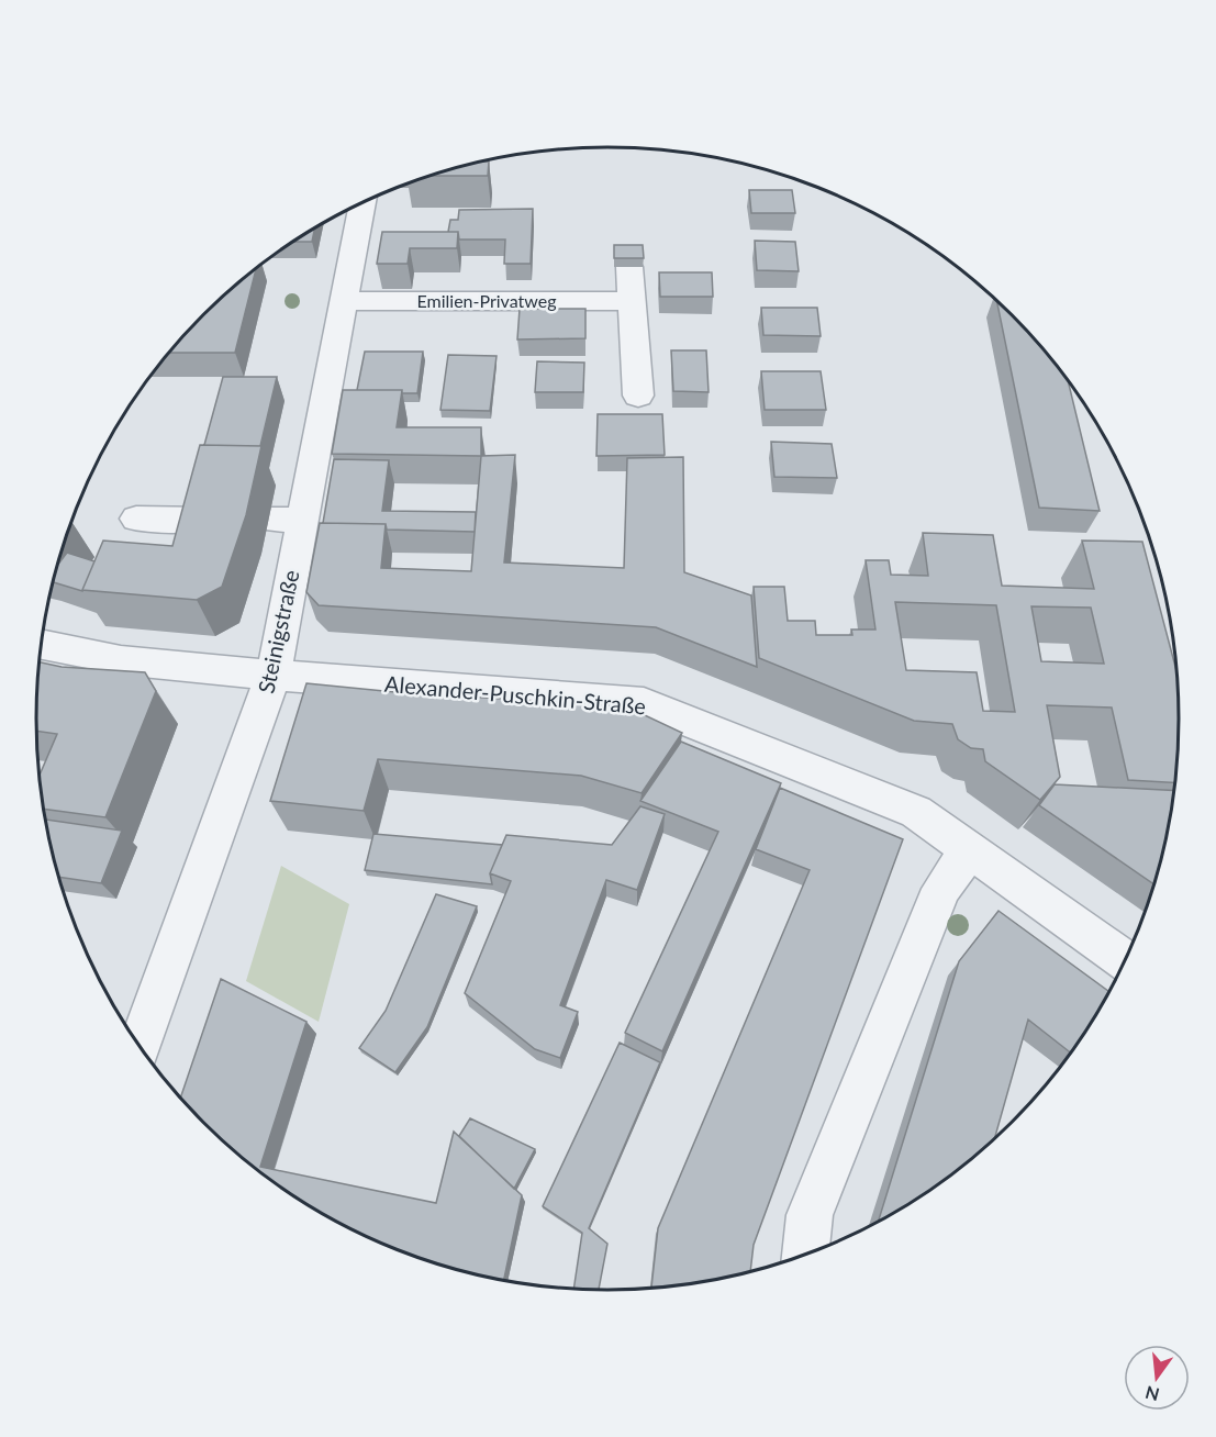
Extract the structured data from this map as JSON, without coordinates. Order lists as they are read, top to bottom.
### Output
{
  "streets": {
    "street": ["Emilien-Privatweg", "Steinigstraße", "Alexander-Puschkin-Straße"]
  },
  "crossings": [
    ["Emilien-Privatweg", "Steinigstraße"],
    ["Steinigstraße", "Alexander-Puschkin-Straße"]
  ],
  "north": "bottom"
}
